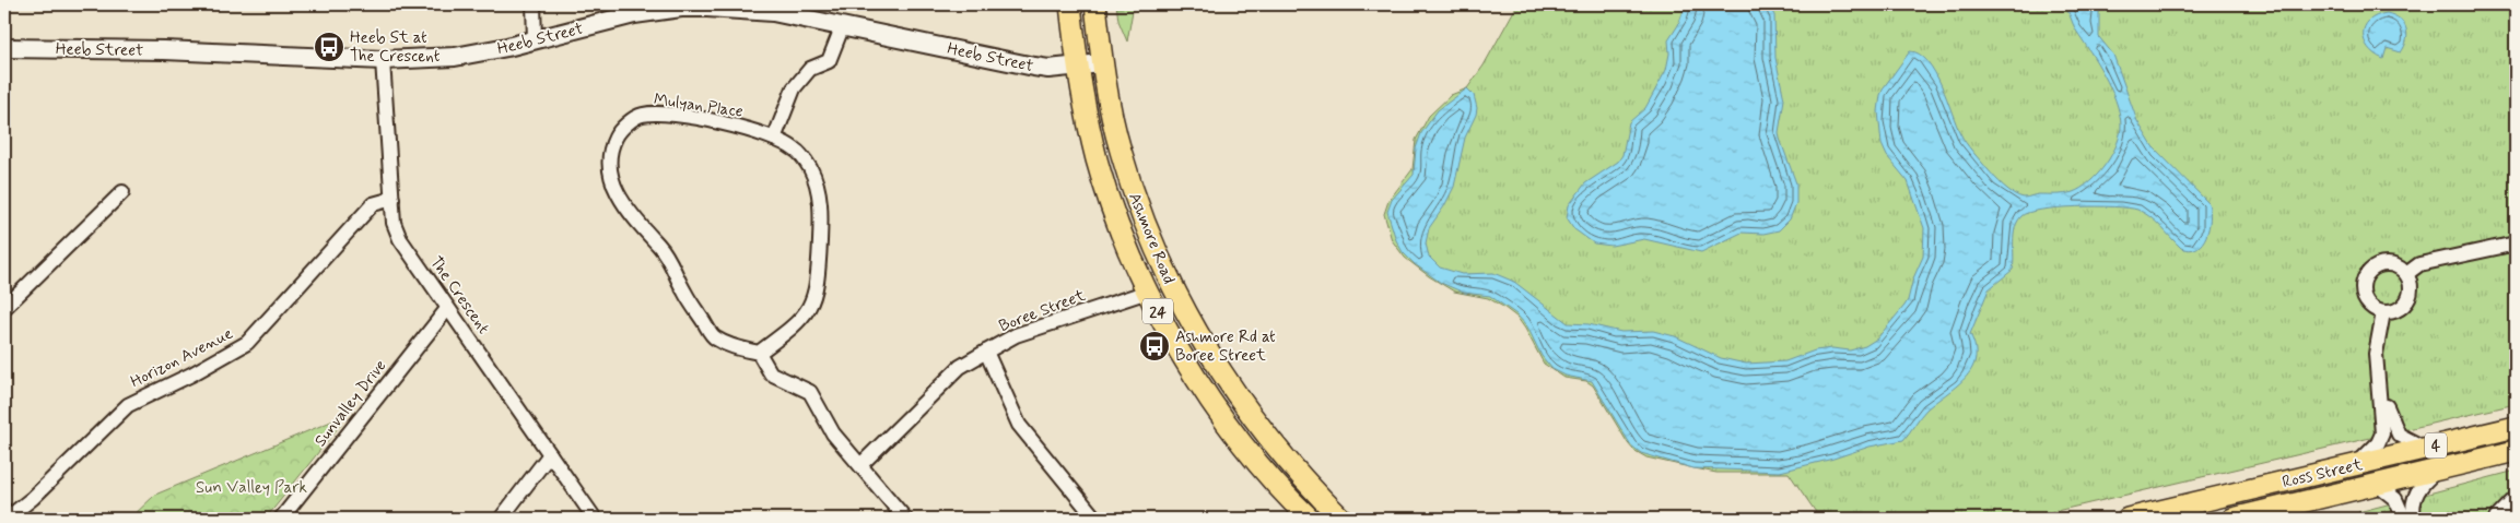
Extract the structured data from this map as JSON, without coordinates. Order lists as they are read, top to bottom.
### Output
{
  "streets": {
    "main road": [
      "Ashmore Road",
      "24",
      "4",
      "Ross Street"
    ],
    "street": [
      "Heeb Street",
      "Mulyan Place",
      "The Crescent",
      "Boree Street",
      "Horizon Avenue",
      "Sunvalley Drive"
    ]
  },
  "crossings": [
    ["Heeb Street", "Ashmore Road"],
    ["Heeb Street", "The Crescent"],
    ["Ashmore Road", "Boree Street"],
    ["The Crescent", "Horizon Avenue"],
    ["The Crescent", "Sunvalley Drive"]
  ],
  "parks": ["Sun Valley Park"],
  "places": {
    "bus stop": ["Heeb St at The Crescent", "Ashmore Rd at Boree Street"]
  }
}
